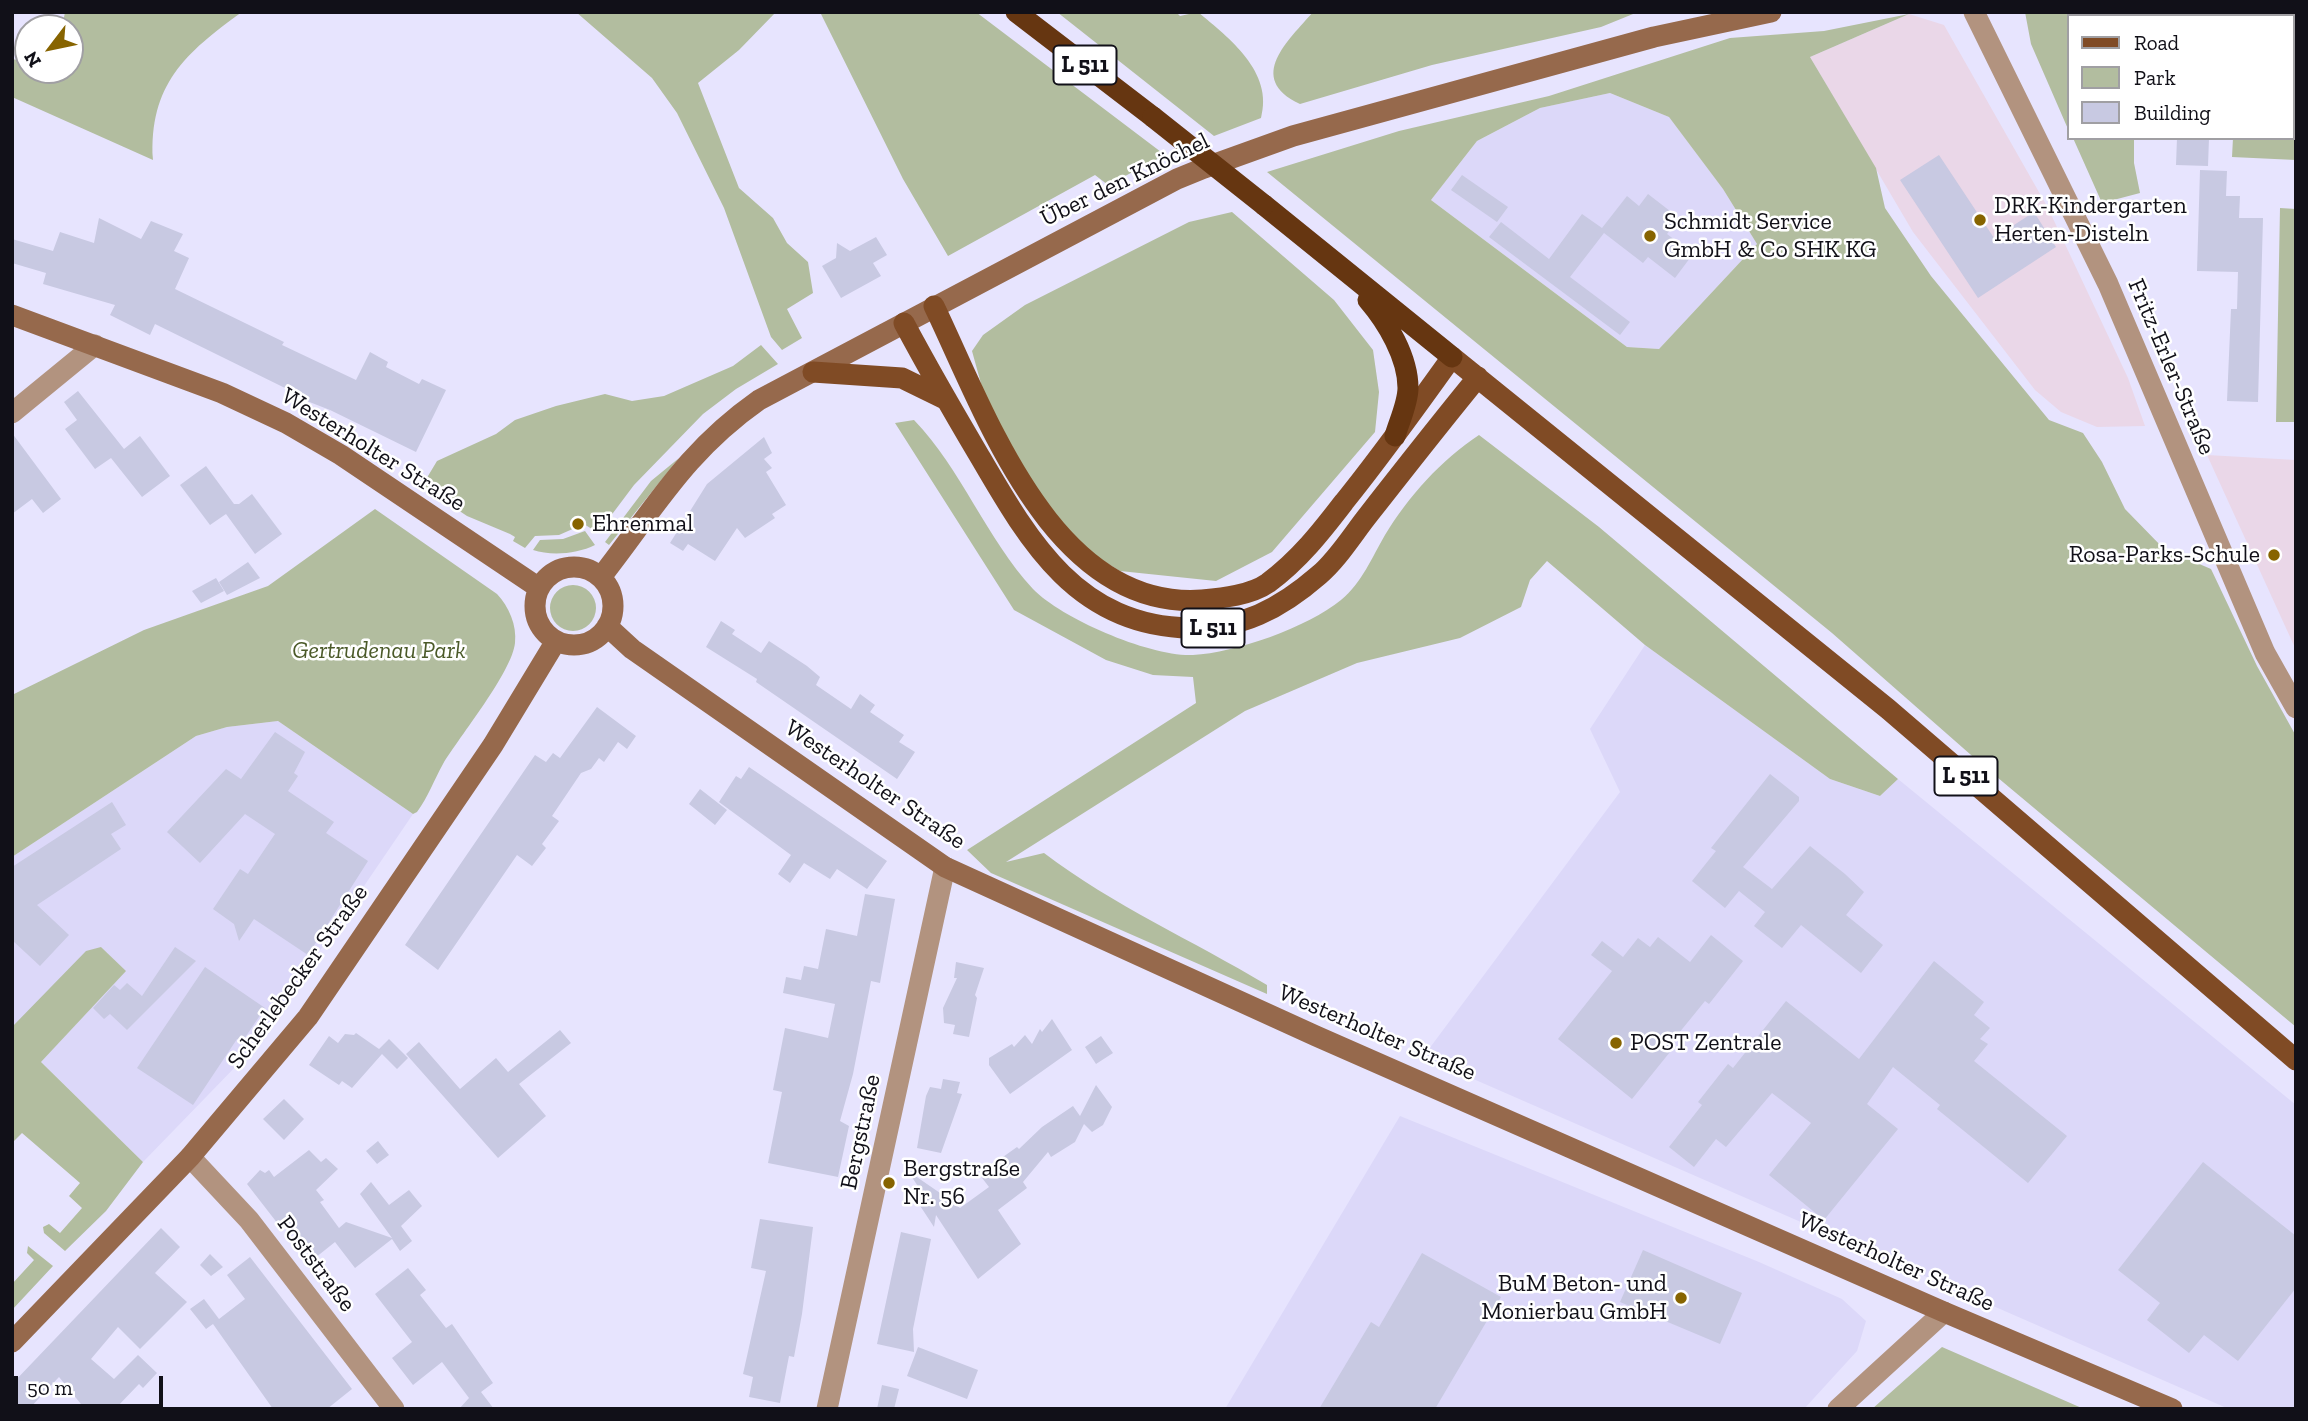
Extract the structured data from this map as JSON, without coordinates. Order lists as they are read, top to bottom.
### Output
{
  "streets": {
    "highway": ["L 511"],
    "street": [
      "Über den Knöchel",
      "Fritz-Erler-Straße",
      "Westerholter Straße",
      "Scherlebecker Straße",
      "Bergstraße",
      "Poststraße"
    ]
  },
  "crossings": [
    ["L 511", "Über den Knöchel"],
    ["Über den Knöchel", "Westerholter Straße"],
    ["Über den Knöchel", "Scherlebecker Straße"],
    ["Westerholter Straße", "Scherlebecker Straße"],
    ["Westerholter Straße", "Bergstraße"],
    ["Scherlebecker Straße", "Poststraße"]
  ],
  "parks": ["Gertrudenau Park"],
  "places": [
    "DRK-Kindergarten Herten-Disteln",
    "Schmidt Service GmbH & Co SHK KG",
    "Ehrenmal",
    "Rosa-Parks-Schule",
    "POST Zentrale",
    "Bergstraße Nr. 56",
    "BuM Beton- und Monierbau GmbH"
  ],
  "legend": ["Road", "Park", "Building"],
  "scale_bar": "50 m",
  "north": "bottom left"
}
